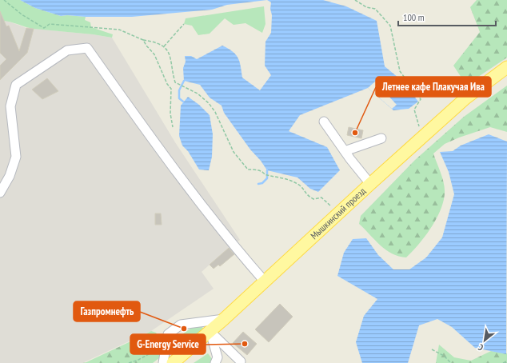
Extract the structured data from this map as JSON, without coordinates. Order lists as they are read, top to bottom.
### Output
{
  "streets": {
    "main road": ["Мышкинский проезд"]
  },
  "places": ["Летнее кафе Плакучая Ива", "Газпромнефть", "G-Energy Service"],
  "scale_bar": "100 m",
  "north": "bottom left"
}
